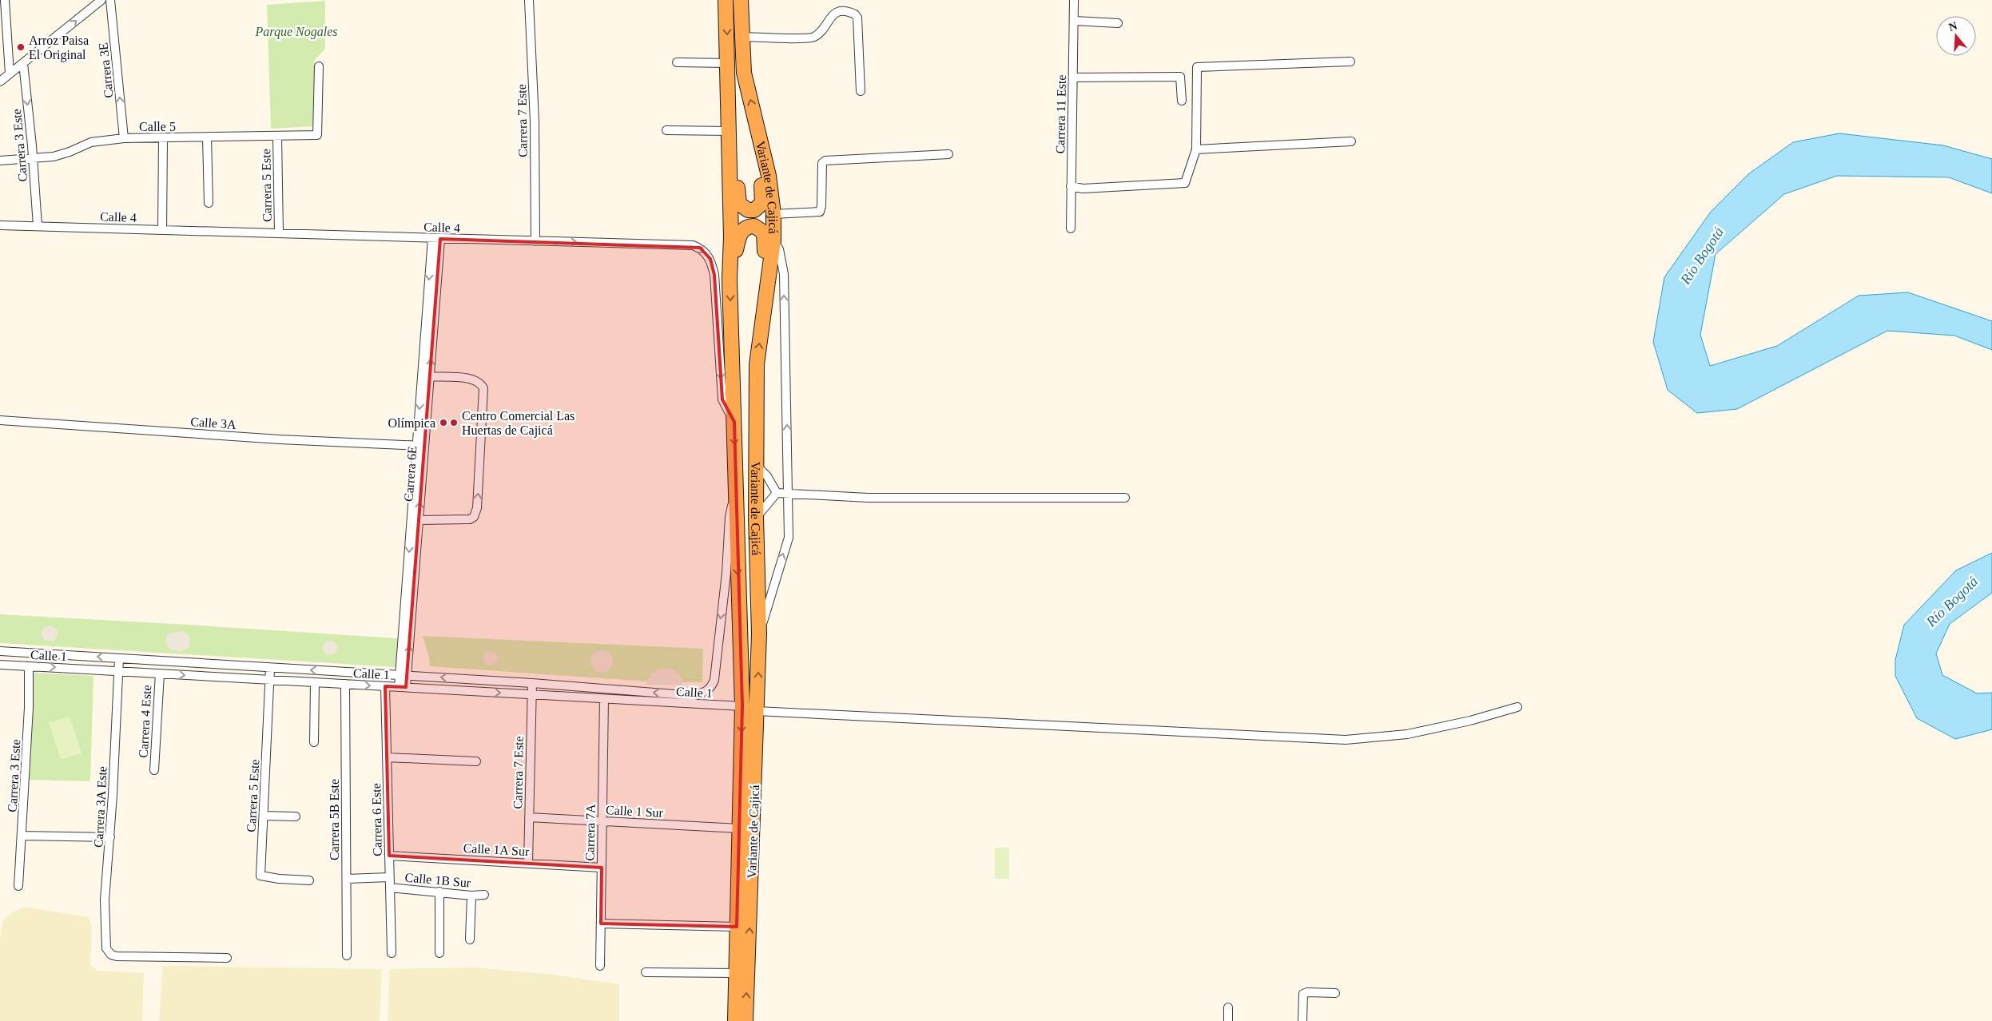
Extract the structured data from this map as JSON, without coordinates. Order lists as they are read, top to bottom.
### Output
{
  "streets": {
    "highway": ["Variante de Cajicá"],
    "street": [
      "Carrera 3E",
      "Carrera 11 Este",
      "Carrera 7 Este",
      "Calle 5",
      "Carrera 3 Este",
      "Carrera 5 Este",
      "Calle 4",
      "Calle 3A",
      "Carrera 6E",
      "Calle 1",
      "Carrera 4 Este",
      "Carrera 3A Este",
      "Calle 1 Sur",
      "Carrera 5B Este",
      "Carrera 6 Este",
      "Carrera 7A",
      "Calle 1A Sur",
      "Calle 1B Sur"
    ]
  },
  "crossings": [
    ["Carrera 3E", "Calle 5"],
    ["Carrera 7 Este", "Calle 4"],
    ["Carrera 7 Este", "Calle 1"],
    ["Carrera 7 Este", "Calle 1 Sur"],
    ["Carrera 7 Este", "Calle 1A Sur"],
    ["Calle 5", "Carrera 3 Este"],
    ["Calle 5", "Carrera 5 Este"],
    ["Carrera 3 Este", "Calle 4"],
    ["Carrera 3 Este", "Calle 1"],
    ["Carrera 5 Este", "Calle 4"],
    ["Carrera 5 Este", "Calle 1"],
    ["Variante de Cajicá", "Calle 4"],
    ["Variante de Cajicá", "Calle 1"],
    ["Variante de Cajicá", "Calle 1 Sur"],
    ["Calle 4", "Carrera 6E"],
    ["Calle 3A", "Carrera 6E"],
    ["Carrera 6E", "Calle 1"],
    ["Calle 1", "Carrera 4 Este"],
    ["Calle 1", "Carrera 3A Este"],
    ["Calle 1", "Carrera 5B Este"],
    ["Calle 1", "Carrera 6 Este"],
    ["Calle 1", "Carrera 7A"],
    ["Calle 1 Sur", "Carrera 7A"],
    ["Carrera 5B Este", "Calle 1B Sur"],
    ["Carrera 6 Este", "Calle 1A Sur"],
    ["Carrera 6 Este", "Calle 1B Sur"],
    ["Carrera 7A", "Calle 1A Sur"]
  ],
  "one_way": ["Carrera 3E"],
  "water": ["Río Bogotá"],
  "parks": ["Parque Nogales"],
  "places": ["Arroz Paisa El Original", "Olímpica", "Centro Comercial Las Huertas de Cajicá"],
  "north": "top"
}
